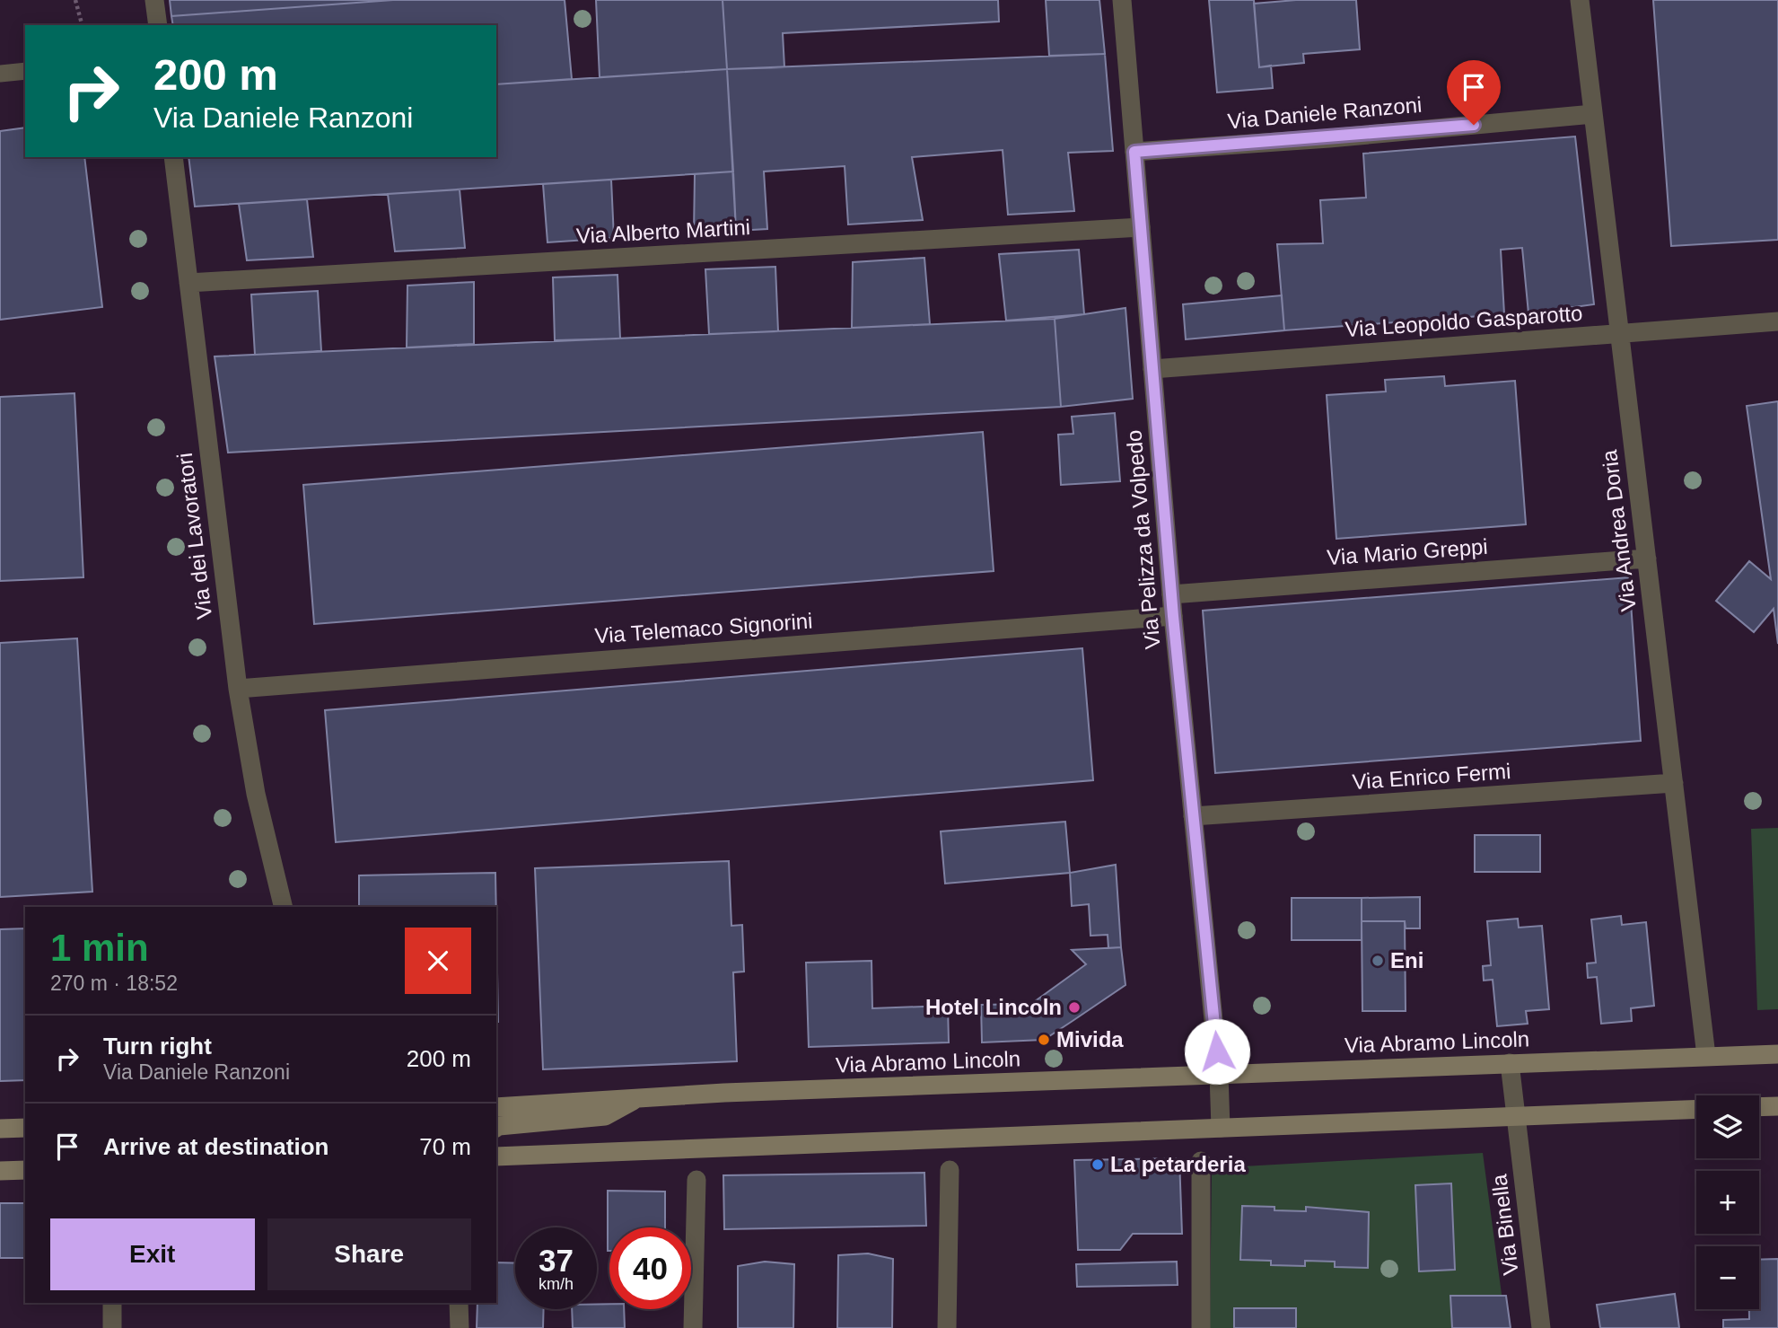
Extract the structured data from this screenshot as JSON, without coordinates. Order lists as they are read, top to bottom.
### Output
{
  "streets": {
    "main road": ["Via Abramo Lincoln"],
    "street": [
      "Via Daniele Ranzoni",
      "Via Alberto Martini",
      "Via Leopoldo Gasparotto",
      "Via Andrea Doria",
      "Via dei Lavoratori",
      "Via Pelizza da Volpedo",
      "Via Mario Greppi",
      "Via Telemaco Signorini",
      "Via Enrico Fermi",
      "Via Binella"
    ]
  },
  "crossings": [
    ["Via Daniele Ranzoni", "Via Andrea Doria"],
    ["Via Daniele Ranzoni", "Via Pelizza da Volpedo"],
    ["Via Alberto Martini", "Via dei Lavoratori"],
    ["Via Alberto Martini", "Via Pelizza da Volpedo"],
    ["Via Leopoldo Gasparotto", "Via Andrea Doria"],
    ["Via Leopoldo Gasparotto", "Via Pelizza da Volpedo"],
    ["Via Andrea Doria", "Via Mario Greppi"],
    ["Via Andrea Doria", "Via Enrico Fermi"],
    ["Via Andrea Doria", "Via Abramo Lincoln"],
    ["Via dei Lavoratori", "Via Telemaco Signorini"],
    ["Via Pelizza da Volpedo", "Via Mario Greppi"],
    ["Via Pelizza da Volpedo", "Via Telemaco Signorini"],
    ["Via Pelizza da Volpedo", "Via Enrico Fermi"],
    ["Via Pelizza da Volpedo", "Via Abramo Lincoln"],
    ["Via Abramo Lincoln", "Via Binella"]
  ],
  "places": [
    "Eni",
    "Hotel Lincoln",
    "Mivida",
    "La petarderia"
  ],
  "page": {
    "turn": ["200 m", "Via Daniele Ranzoni"],
    "heading": ["1 min", "270 m · 18:52"],
    "list": [
      {
        "name": "Turn right",
        "note": "Via Daniele Ranzoni",
        "value": "200 m"
      },
      {
        "name": "Arrive at destination",
        "value": "70 m"
      }
    ],
    "map_buttons": ["+", "−"],
    "buttons": ["Exit", "Share"],
    "speed": "37 km/h",
    "limit": "40"
  }
}
